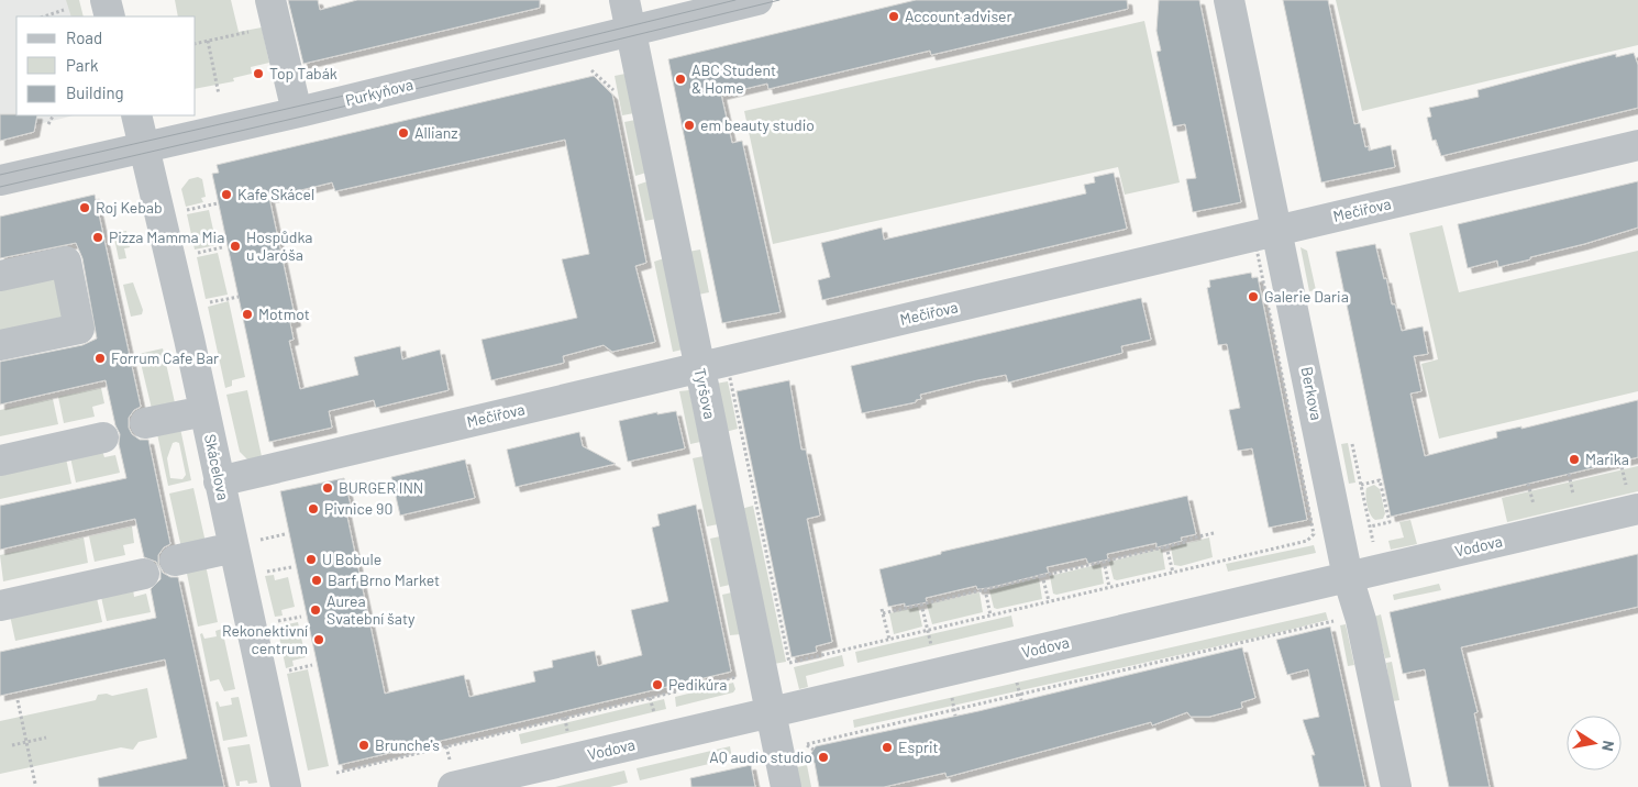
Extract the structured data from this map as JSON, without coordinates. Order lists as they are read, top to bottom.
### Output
{
  "streets": {
    "street": [
      "Purkyňova",
      "Mečířova",
      "Tyršova",
      "Berkova",
      "Skácelova",
      "Vodova"
    ]
  },
  "crossings": [
    ["Purkyňova", "Tyršova"],
    ["Purkyňova", "Skácelova"],
    ["Mečířova", "Tyršova"],
    ["Mečířova", "Berkova"],
    ["Mečířova", "Skácelova"],
    ["Tyršova", "Vodova"],
    ["Berkova", "Vodova"]
  ],
  "places": [
    "Account adviser",
    "Top Tabák",
    "ABC Student & Home",
    "em beauty studio",
    "Allianz",
    "Kafe Skácel",
    "Roj Kebab",
    "Pizza Mamma Mia",
    "Hospůdka u Jaróša",
    "Galerie Daria",
    "Motmot",
    "Forrum Cafe Bar",
    "Marika",
    "BURGER INN",
    "Pivnice 90",
    "U Bobule",
    "Barf Brno Market",
    "Aurea Svatební šaty",
    "Rekonektivní centrum",
    "Pedikúra",
    "Brunche's",
    "Esprit",
    "AQ audio studio"
  ],
  "legend": ["Road", "Park", "Building"],
  "north": "right"
}
